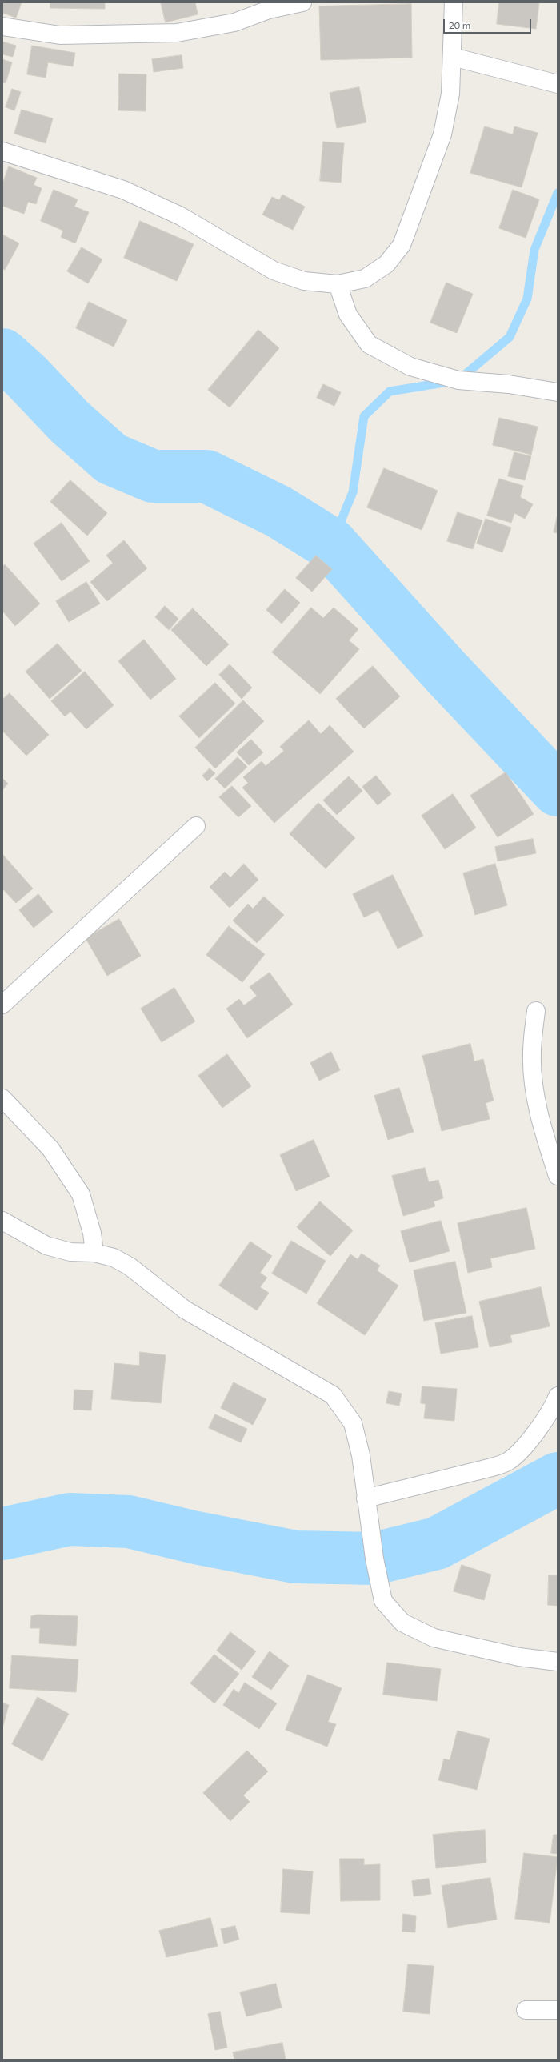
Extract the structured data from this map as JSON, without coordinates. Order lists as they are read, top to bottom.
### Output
{
  "scale_bar": "20 m"
}
